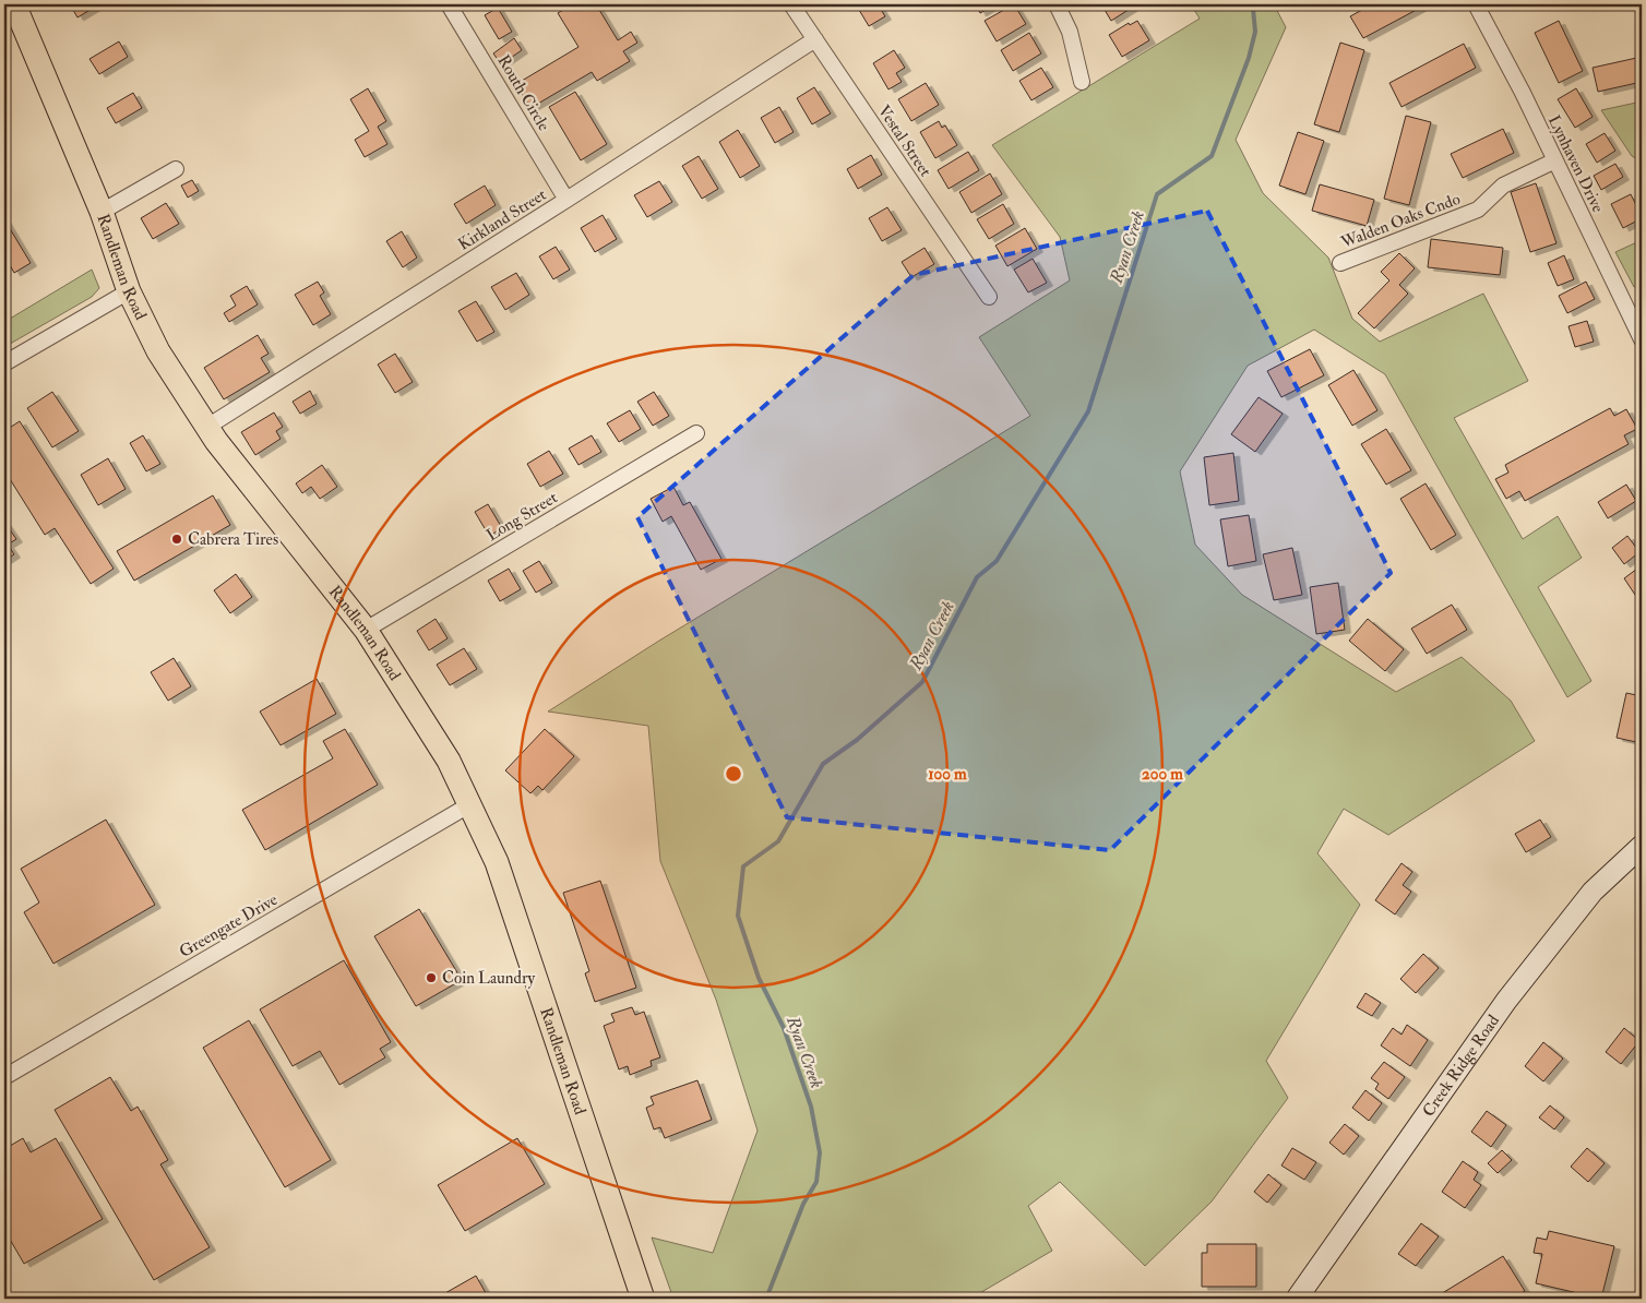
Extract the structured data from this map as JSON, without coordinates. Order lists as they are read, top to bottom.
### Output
{
  "streets": {
    "main road": ["Randleman Road", "Creek Ridge Road"],
    "street": [
      "Routh Circle",
      "Vestal Street",
      "Lynhaven Drive",
      "Kirkland Street",
      "Walden Oaks Cndo",
      "Long Street",
      "Greengate Drive"
    ]
  },
  "crossings": [
    ["Routh Circle", "Kirkland Street"],
    ["Vestal Street", "Kirkland Street"],
    ["Lynhaven Drive", "Walden Oaks Cndo"],
    ["Kirkland Street", "Randleman Road"],
    ["Randleman Road", "Long Street"],
    ["Randleman Road", "Greengate Drive"]
  ],
  "water": ["Ryan Creek"],
  "places": ["Cabrera Tires", "Coin Laundry"],
  "rings": ["100 m", "200 m"]
}
